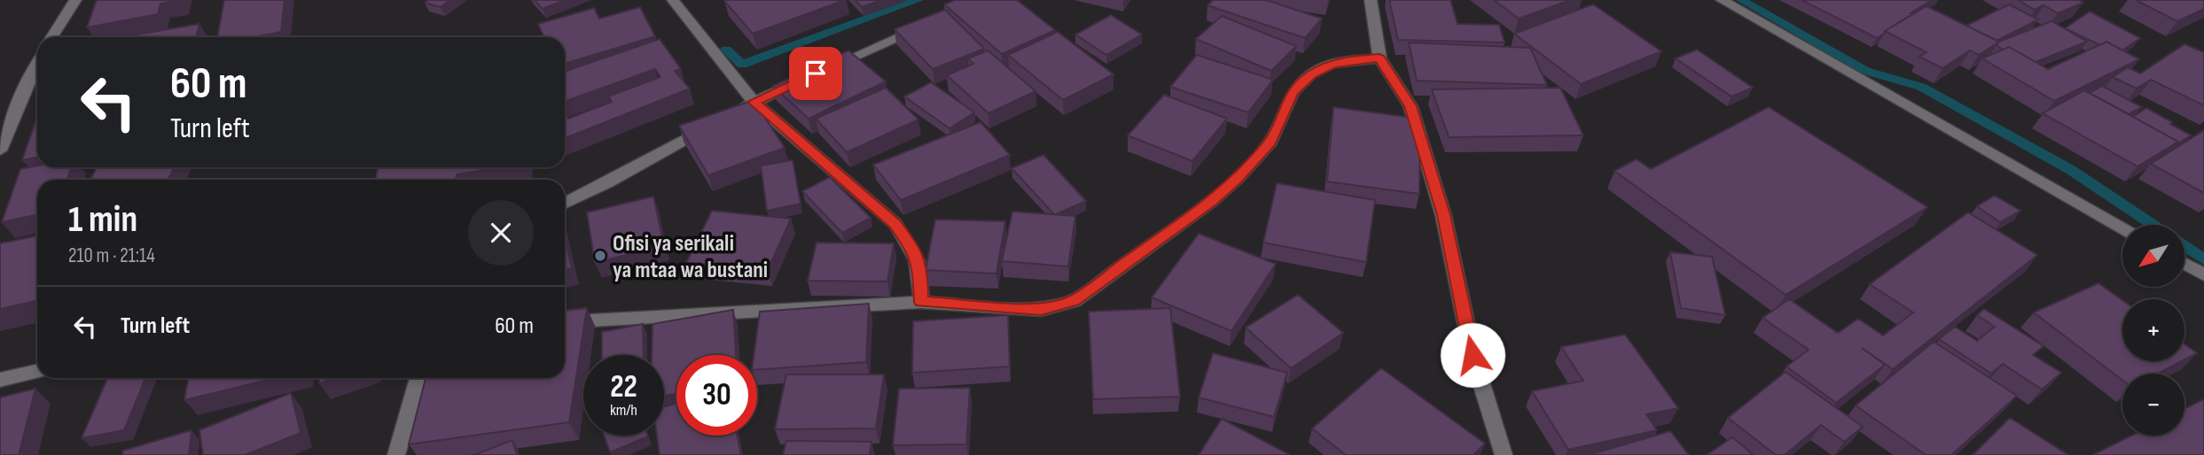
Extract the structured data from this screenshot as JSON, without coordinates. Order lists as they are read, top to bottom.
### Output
{
  "places": ["Ofisi ya serikali ya mtaa wa bustani"],
  "north": "bottom left",
  "page": {
    "turn": ["60 m", "Turn left"],
    "heading": ["1 min", "210 m · 21:14"],
    "map_buttons": ["+", "−"],
    "list": [
      {
        "name": "Turn left",
        "value": "60 m"
      }
    ],
    "speed": "22 km/h",
    "limit": "30"
  }
}
